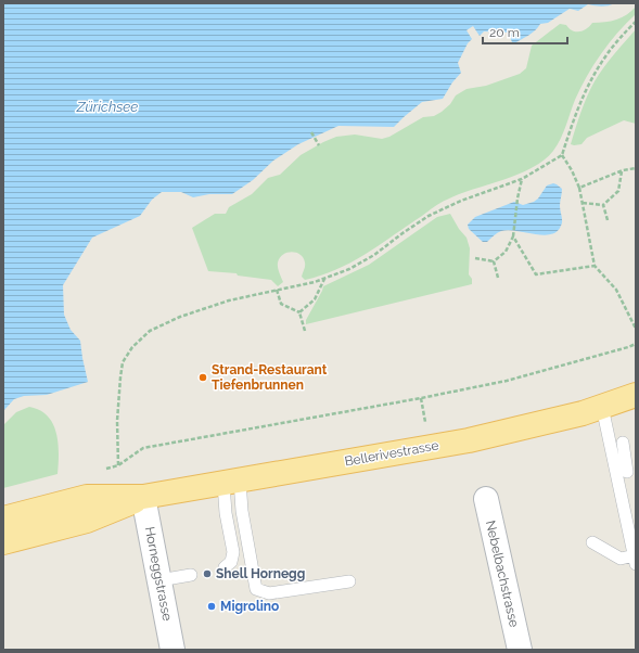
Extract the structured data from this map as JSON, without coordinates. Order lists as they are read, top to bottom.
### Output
{
  "streets": {
    "main road": ["Bellerivestrasse"],
    "street": ["Horneggstrasse", "Nebelbachstrasse"]
  },
  "crossings": [
    ["Bellerivestrasse", "Horneggstrasse"]
  ],
  "water": ["Zürichsee"],
  "places": ["Strand-Restaurant Tiefenbrunnen", "Shell Hornegg", "Migrolino"],
  "scale_bar": "20 m"
}
